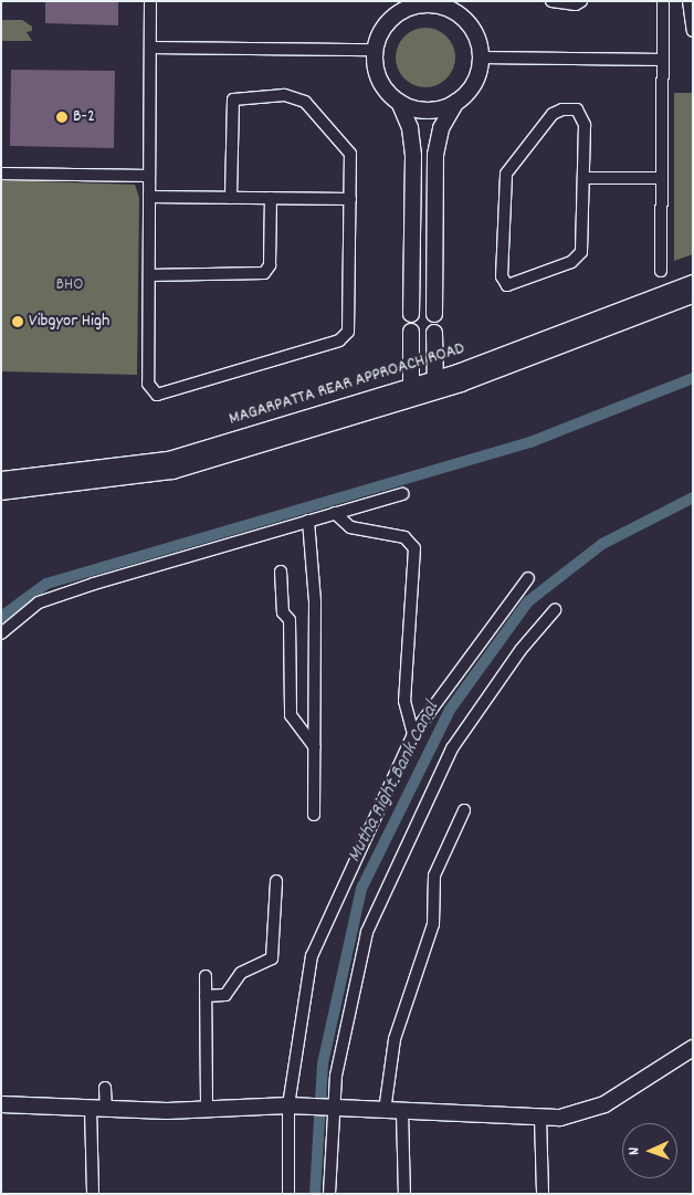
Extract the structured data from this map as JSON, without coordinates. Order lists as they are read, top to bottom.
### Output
{
  "streets": {
    "street": ["MAGARPATTA REAR APPROACH ROAD"]
  },
  "water": ["Mutha Right Bank Canal"],
  "parks": ["BHO"],
  "places": ["B-2", "Vibgyor High"],
  "north": "left"
}
